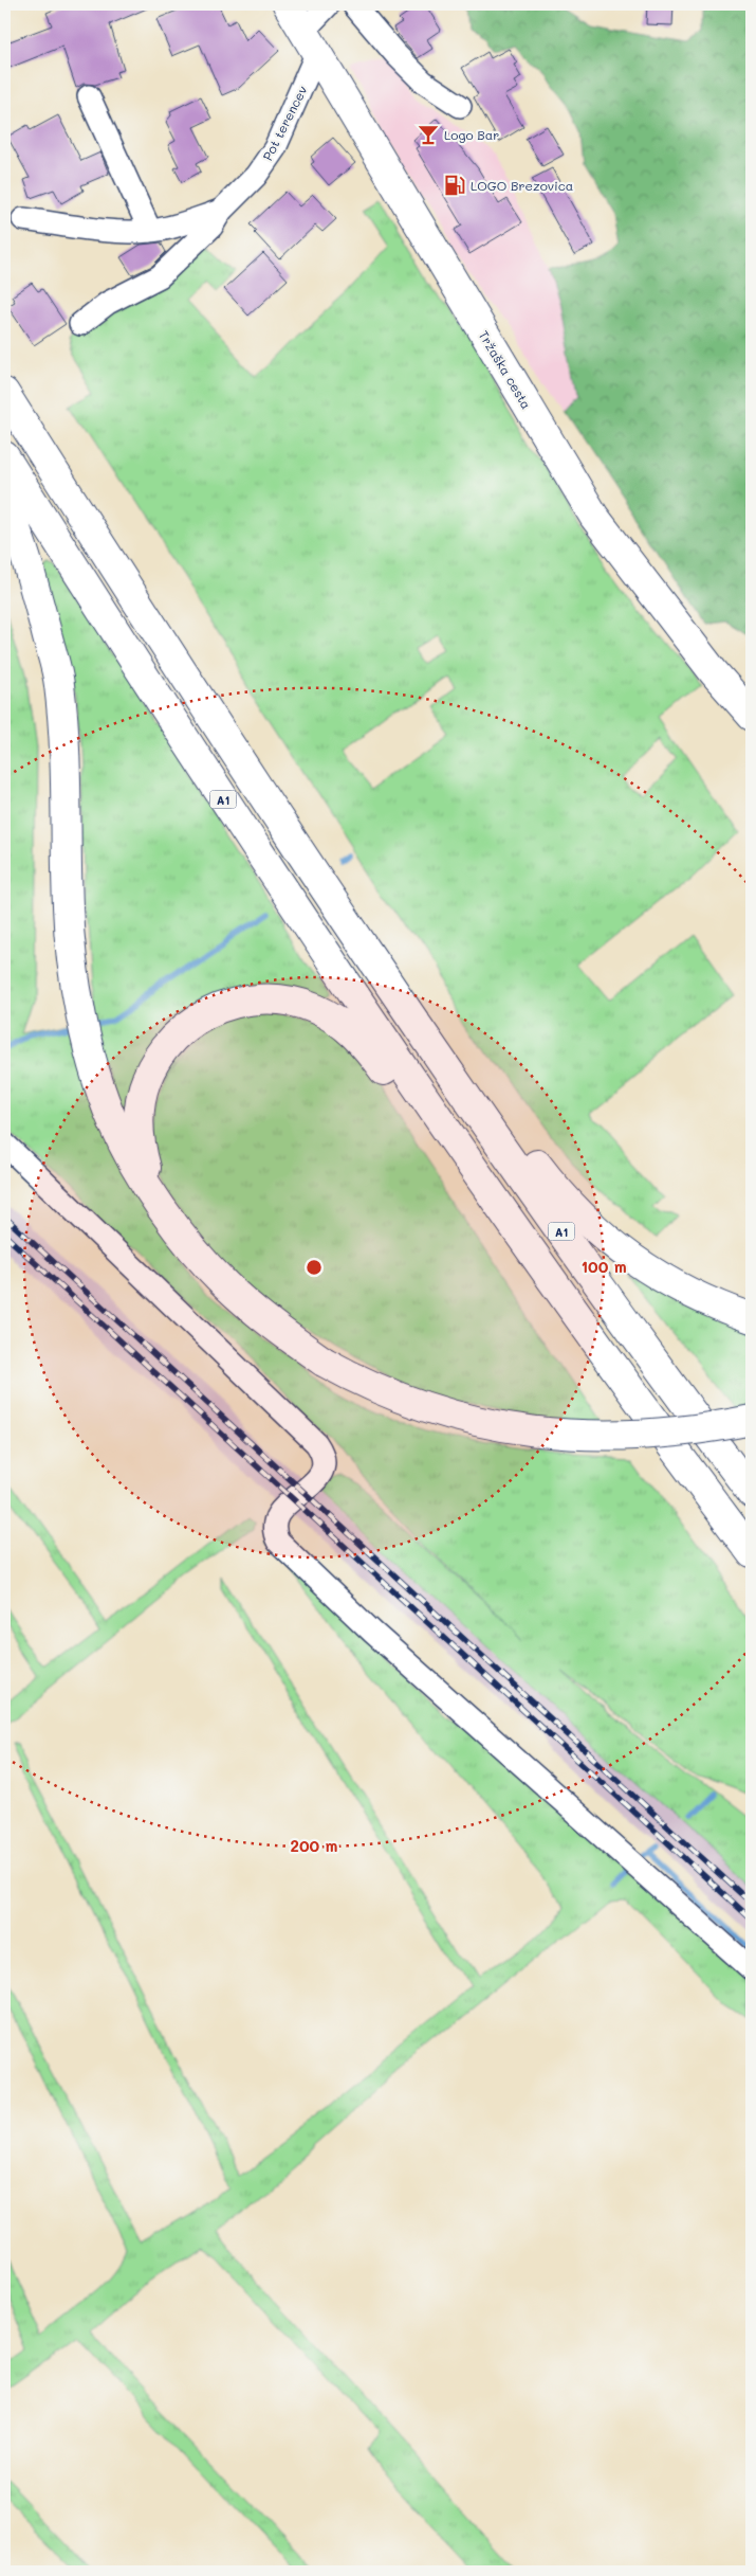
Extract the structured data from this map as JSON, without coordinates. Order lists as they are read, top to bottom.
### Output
{
  "streets": {
    "main road": ["Tržaška cesta", "A1"],
    "street": ["Pot terencev"]
  },
  "crossings": [
    ["Pot terencev", "Tržaška cesta"]
  ],
  "places": {
    "bar": ["Logo Bar"],
    "fuel station": ["LOGO Brezovica"]
  },
  "rings": ["100 m", "200 m"]
}
